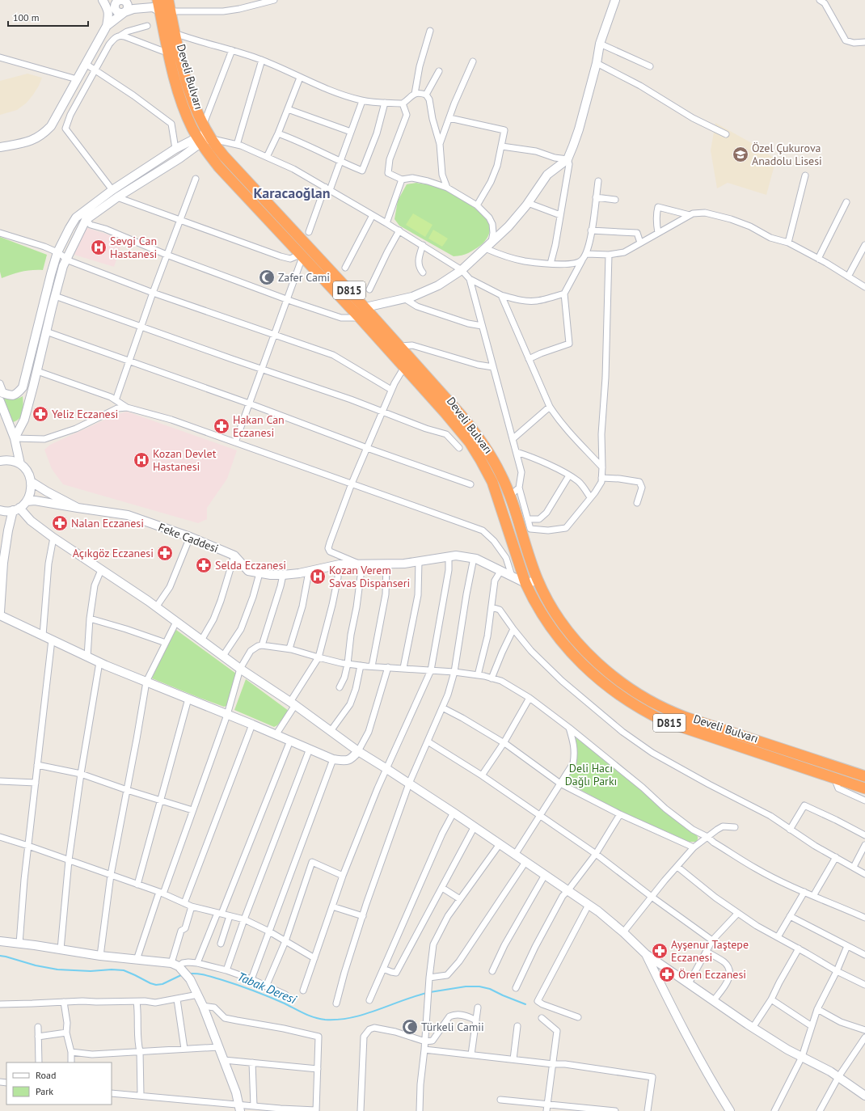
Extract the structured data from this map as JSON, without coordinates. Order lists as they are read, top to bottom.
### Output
{
  "streets": {
    "highway": ["Develi Bulvarı", "D815"],
    "street": ["Feke Caddesi"]
  },
  "crossings": [
    ["Develi Bulvarı", "Feke Caddesi"]
  ],
  "districts": ["Karacaoğlan"],
  "water": ["Tabak Deresi"],
  "parks": ["Deli Hacı Dağlı Parkı"],
  "places": {
    "school or university": ["Özel Çukurova Anadolu Lisesi"],
    "hospital": ["Sevgi Can Hastanesi", "Kozan Devlet Hastanesi", "Kozan Verem Savas Dispanseri"],
    "mosque": ["Zafer Cami", "Türkeli Camii"],
    "pharmacy": [
      "Yeliz Eczanesi",
      "Hakan Can Eczanesi",
      "Nalan Eczanesi",
      "Açıkgöz Eczanesi",
      "Selda Eczanesi",
      "Ayşenur Taştepe Eczanesi",
      "Ören Eczanesi"
    ]
  },
  "legend": ["Road", "Park"],
  "scale_bar": "100 m"
}
